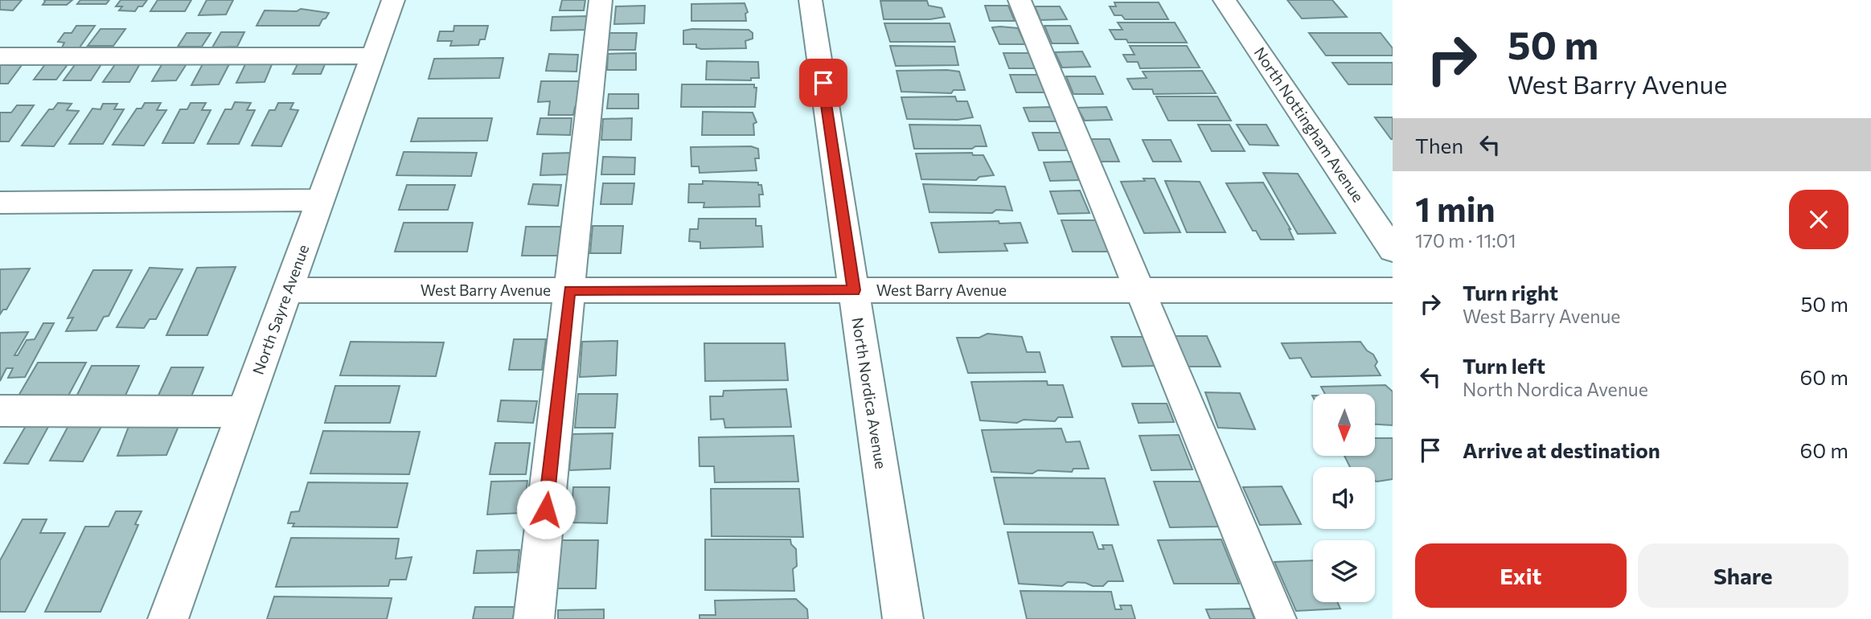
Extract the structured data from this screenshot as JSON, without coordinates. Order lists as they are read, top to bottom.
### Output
{
  "streets": {
    "street": [
      "North Nottingham Avenue",
      "West Barry Avenue",
      "North Sayre Avenue",
      "North Nordica Avenue"
    ]
  },
  "crossings": [
    ["West Barry Avenue", "North Sayre Avenue"],
    ["West Barry Avenue", "North Nordica Avenue"]
  ],
  "north": "bottom",
  "page": {
    "turn": ["50 m", "West Barry Avenue"],
    "then": "Then",
    "heading": ["1 min", "170 m · 11:01"],
    "list": [
      {
        "name": "Turn right",
        "note": "West Barry Avenue",
        "value": "50 m"
      },
      {
        "name": "Turn left",
        "note": "North Nordica Avenue",
        "value": "60 m"
      },
      {
        "name": "Arrive at destination",
        "value": "60 m"
      }
    ],
    "buttons": ["Exit", "Share"]
  }
}
